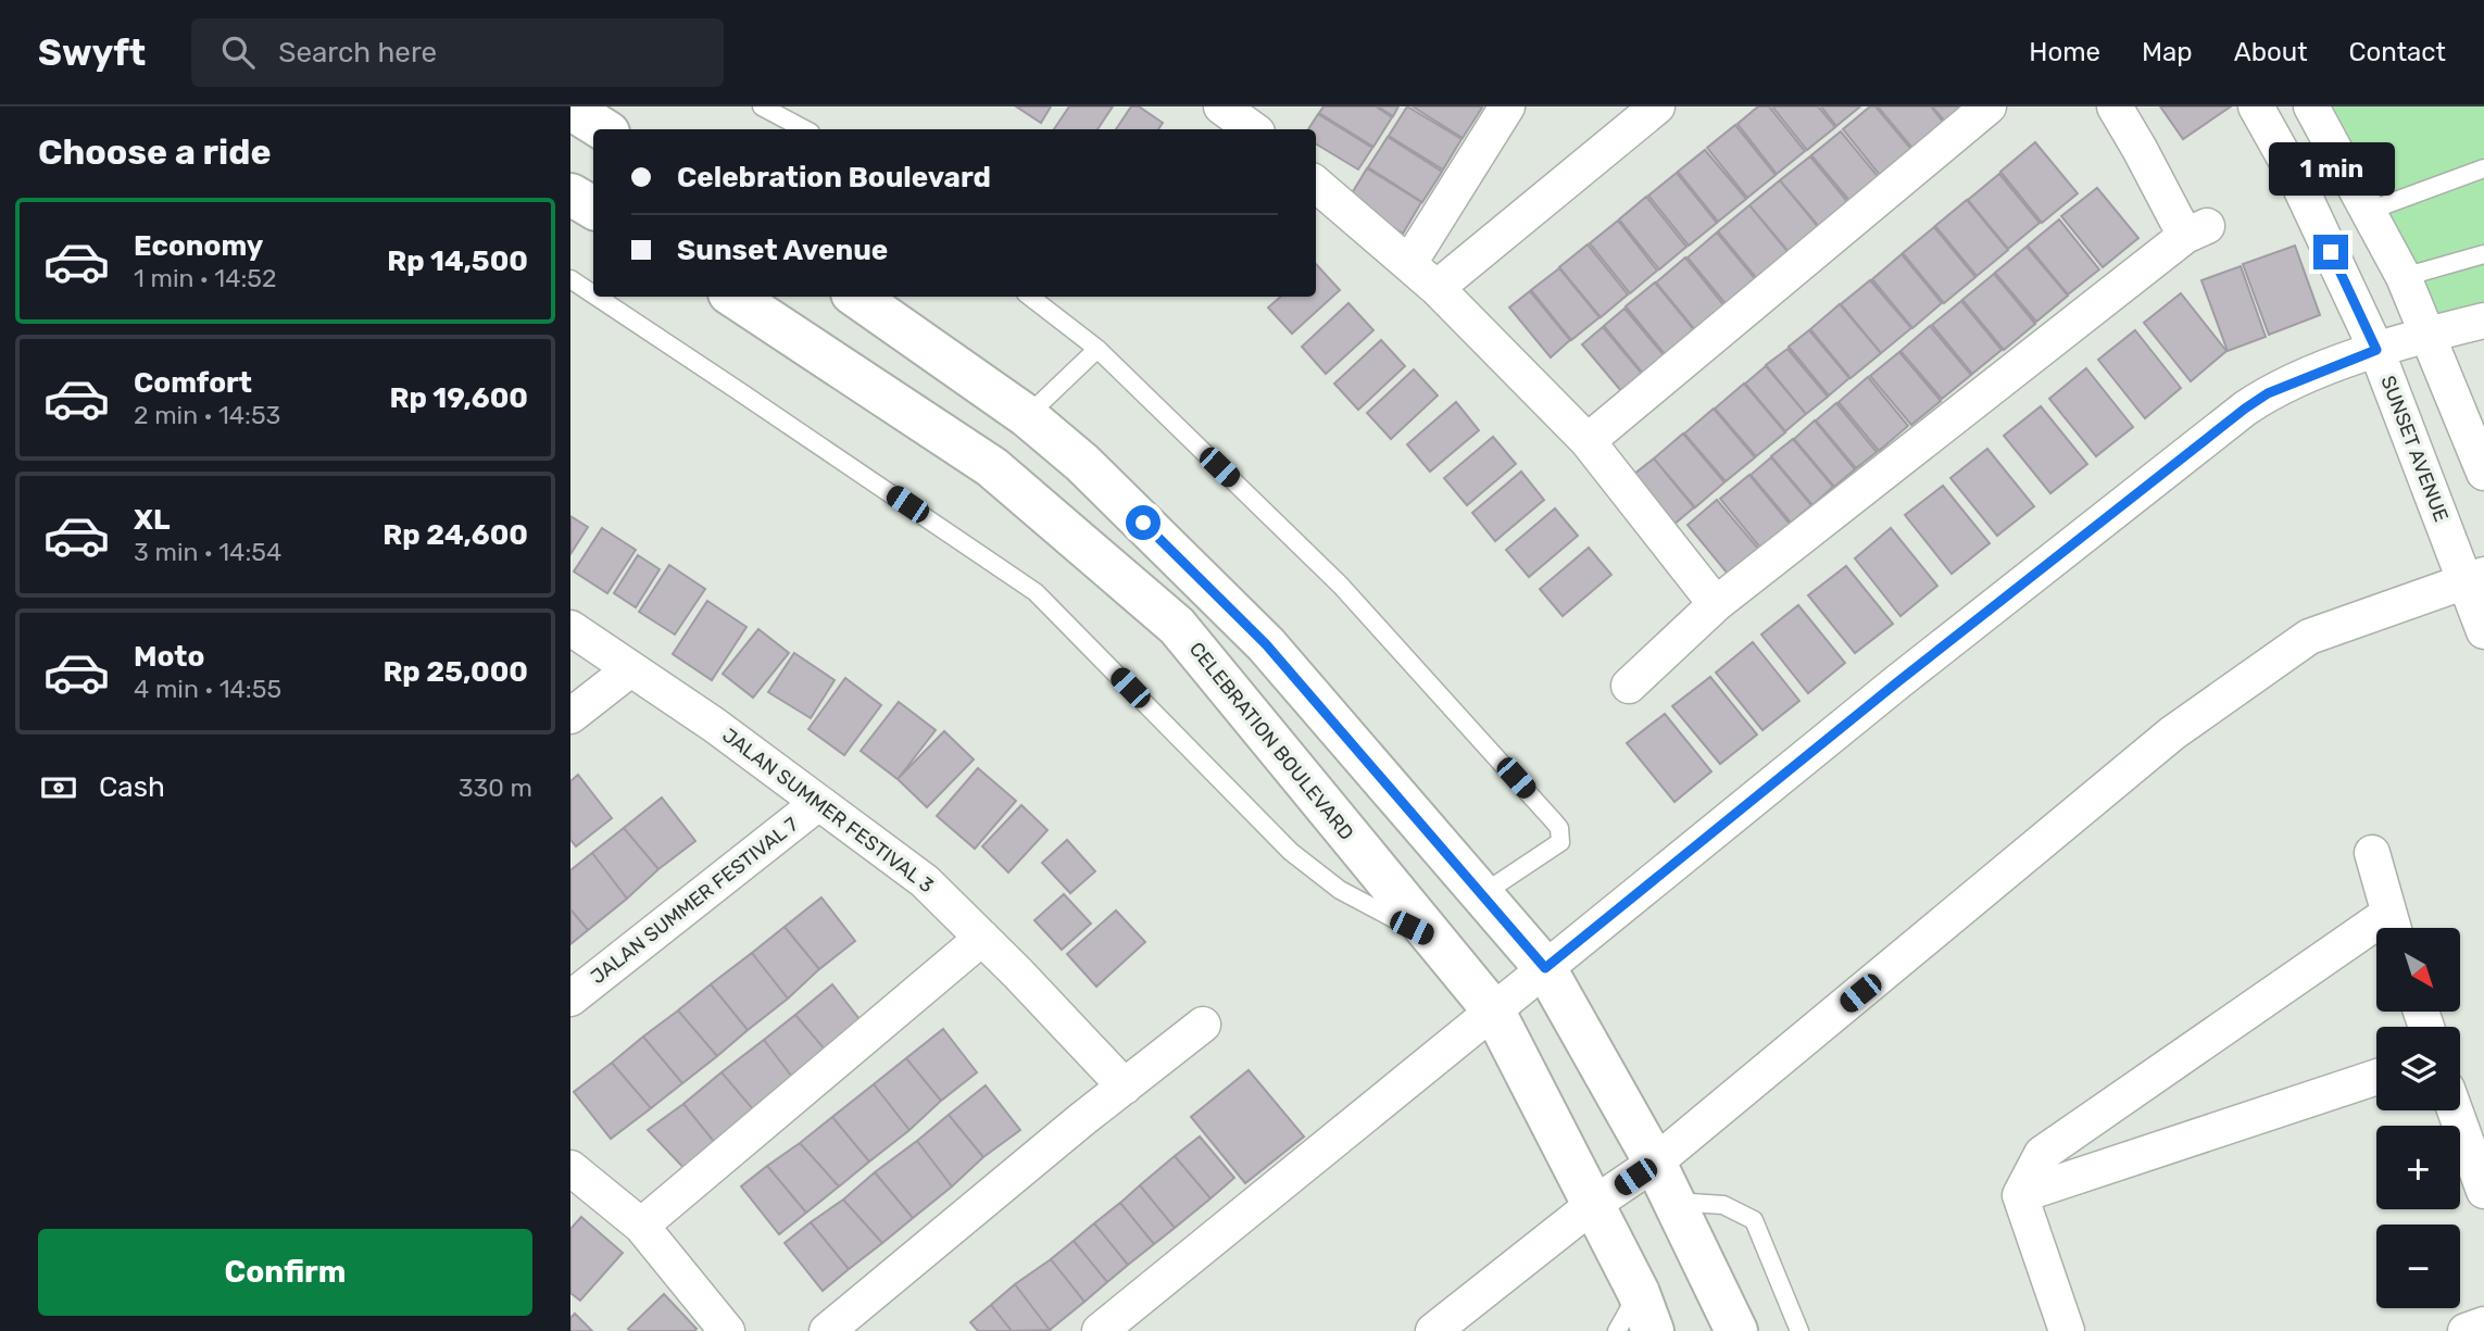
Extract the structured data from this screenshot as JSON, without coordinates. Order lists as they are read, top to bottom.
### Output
{
  "streets": {
    "street": [
      "SUNSET AVENUE",
      "CELEBRATION BOULEVARD",
      "JALAN SUMMER FESTIVAL 3",
      "JALAN SUMMER FESTIVAL 7"
    ]
  },
  "crossings": [
    ["JALAN SUMMER FESTIVAL 3", "JALAN SUMMER FESTIVAL 7"]
  ],
  "north": "bottom right",
  "page": {
    "header": "Swyft",
    "search": "Search here",
    "nav": [
      "Home",
      "Map",
      "About",
      "Contact"
    ],
    "heading": "Choose a ride",
    "banner": ["Celebration Boulevard", "Sunset Avenue"],
    "bubble": "1 min",
    "list": [
      {
        "name": "Economy",
        "note": "1 min · 14:52",
        "value": "Rp 14,500"
      },
      {
        "name": "Comfort",
        "note": "2 min · 14:53",
        "value": "Rp 19,600"
      },
      {
        "name": "XL",
        "note": "3 min · 14:54",
        "value": "Rp 24,600"
      },
      {
        "name": "Moto",
        "note": "4 min · 14:55",
        "value": "Rp 25,000"
      }
    ],
    "pay": ["Cash", "330 m"],
    "map_buttons": ["+", "−"],
    "buttons": "Confirm"
  }
}
